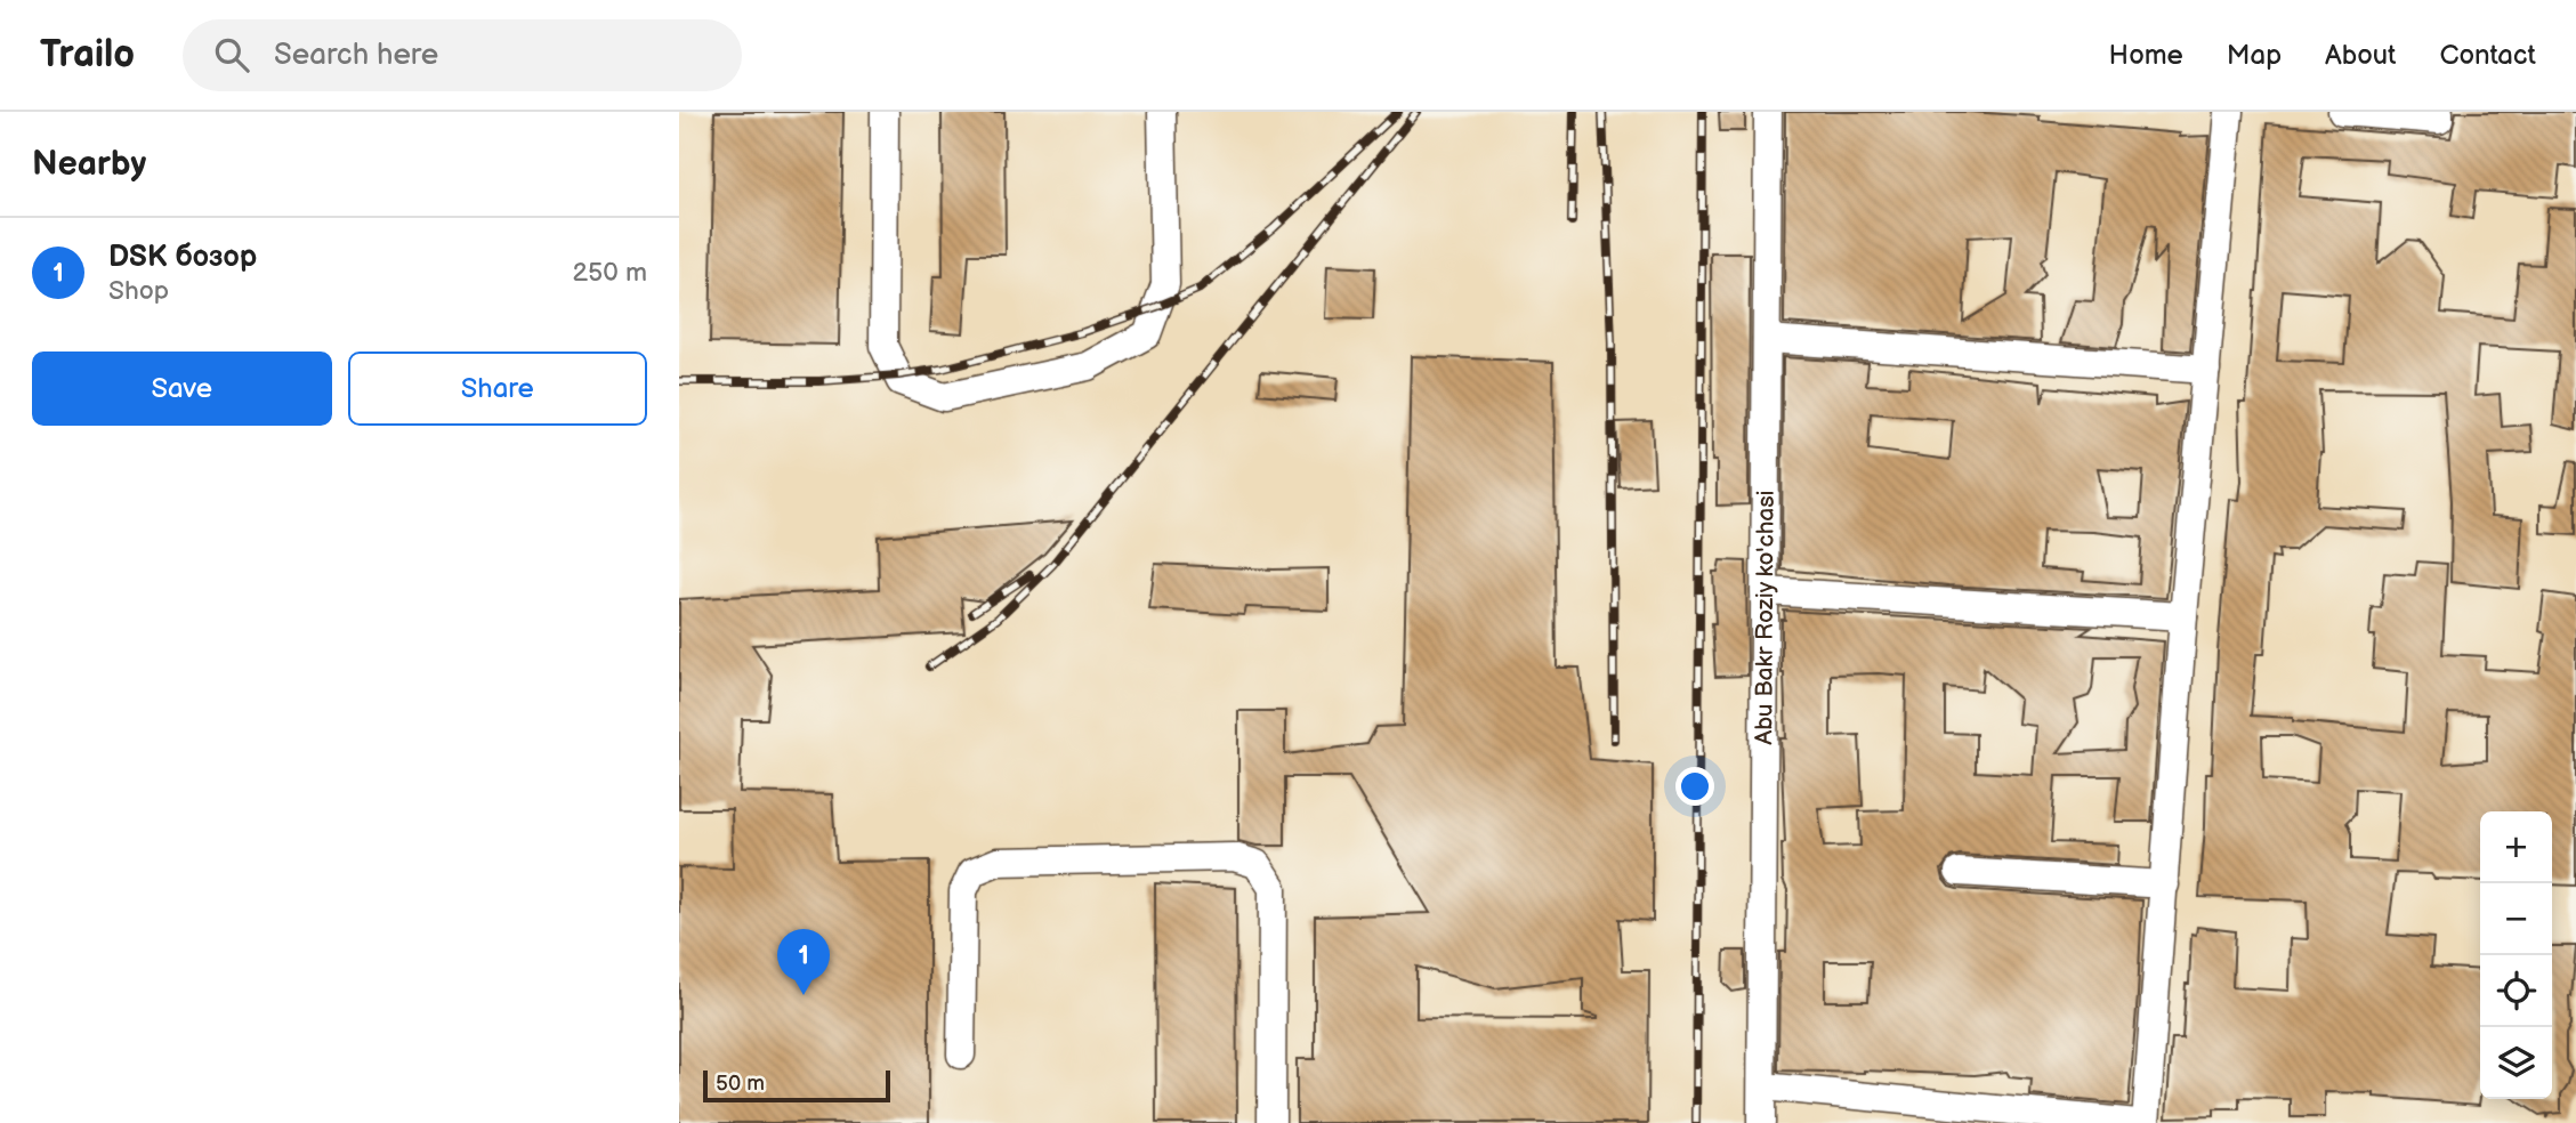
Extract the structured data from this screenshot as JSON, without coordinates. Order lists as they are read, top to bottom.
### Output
{
  "streets": {
    "street": ["Abu Bakr Roziy ko'chasi"]
  },
  "scale_bar": "50 m",
  "page": {
    "header": "Trailo",
    "search": "Search here",
    "nav": [
      "Home",
      "Map",
      "About",
      "Contact"
    ],
    "heading": "Nearby",
    "list": [
      {
        "mark": "1",
        "name": "DSK бозор",
        "note": "Shop",
        "value": "250 m"
      }
    ],
    "buttons": ["Save", "Share"],
    "map_buttons": ["+", "−"],
    "pins": "1",
    "scale": "50 m"
  }
}
